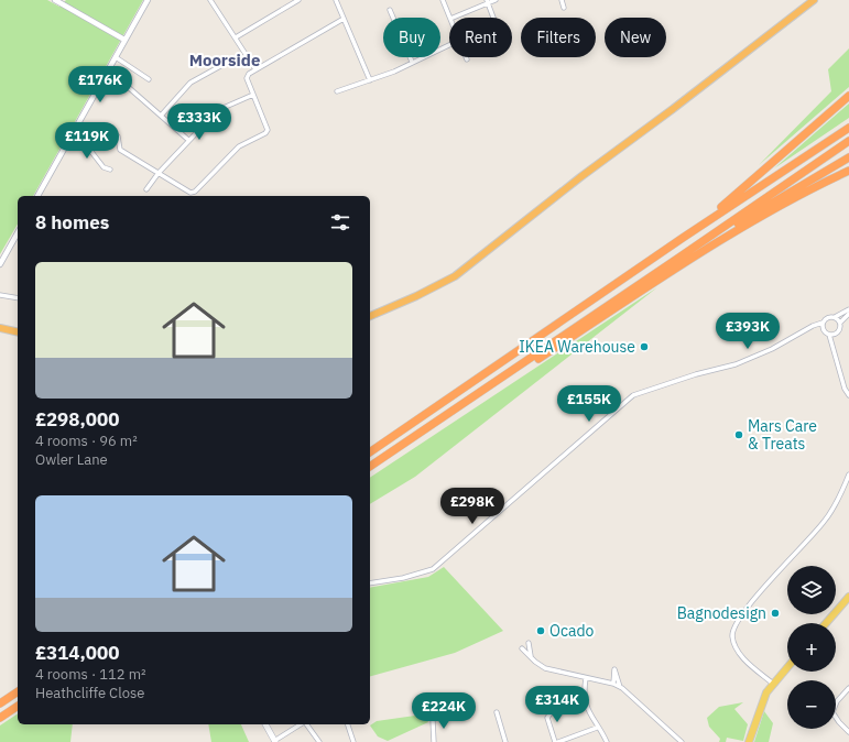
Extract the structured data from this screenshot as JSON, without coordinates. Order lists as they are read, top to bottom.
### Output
{
  "districts": ["Moorside"],
  "places": [
    "IKEA Warehouse",
    "Mars Care & Treats",
    "Bagnodesign",
    "Ocado"
  ],
  "page": {
    "chip": [
      "Buy",
      "Rent",
      "Filters",
      "New"
    ],
    "price": [
      "£176K",
      "£333K",
      "£119K",
      "£393K",
      "£155K",
      "£298K",
      "£314K",
      "£224K"
    ],
    "heading": "8 homes",
    "list": [
      {
        "name": "£298,000",
        "note": "4 rooms · 96 m² · Owler Lane"
      },
      {
        "name": "£314,000",
        "note": "4 rooms · 112 m² · Heathcliffe Close"
      }
    ],
    "map_buttons": ["+", "−"]
  }
}
